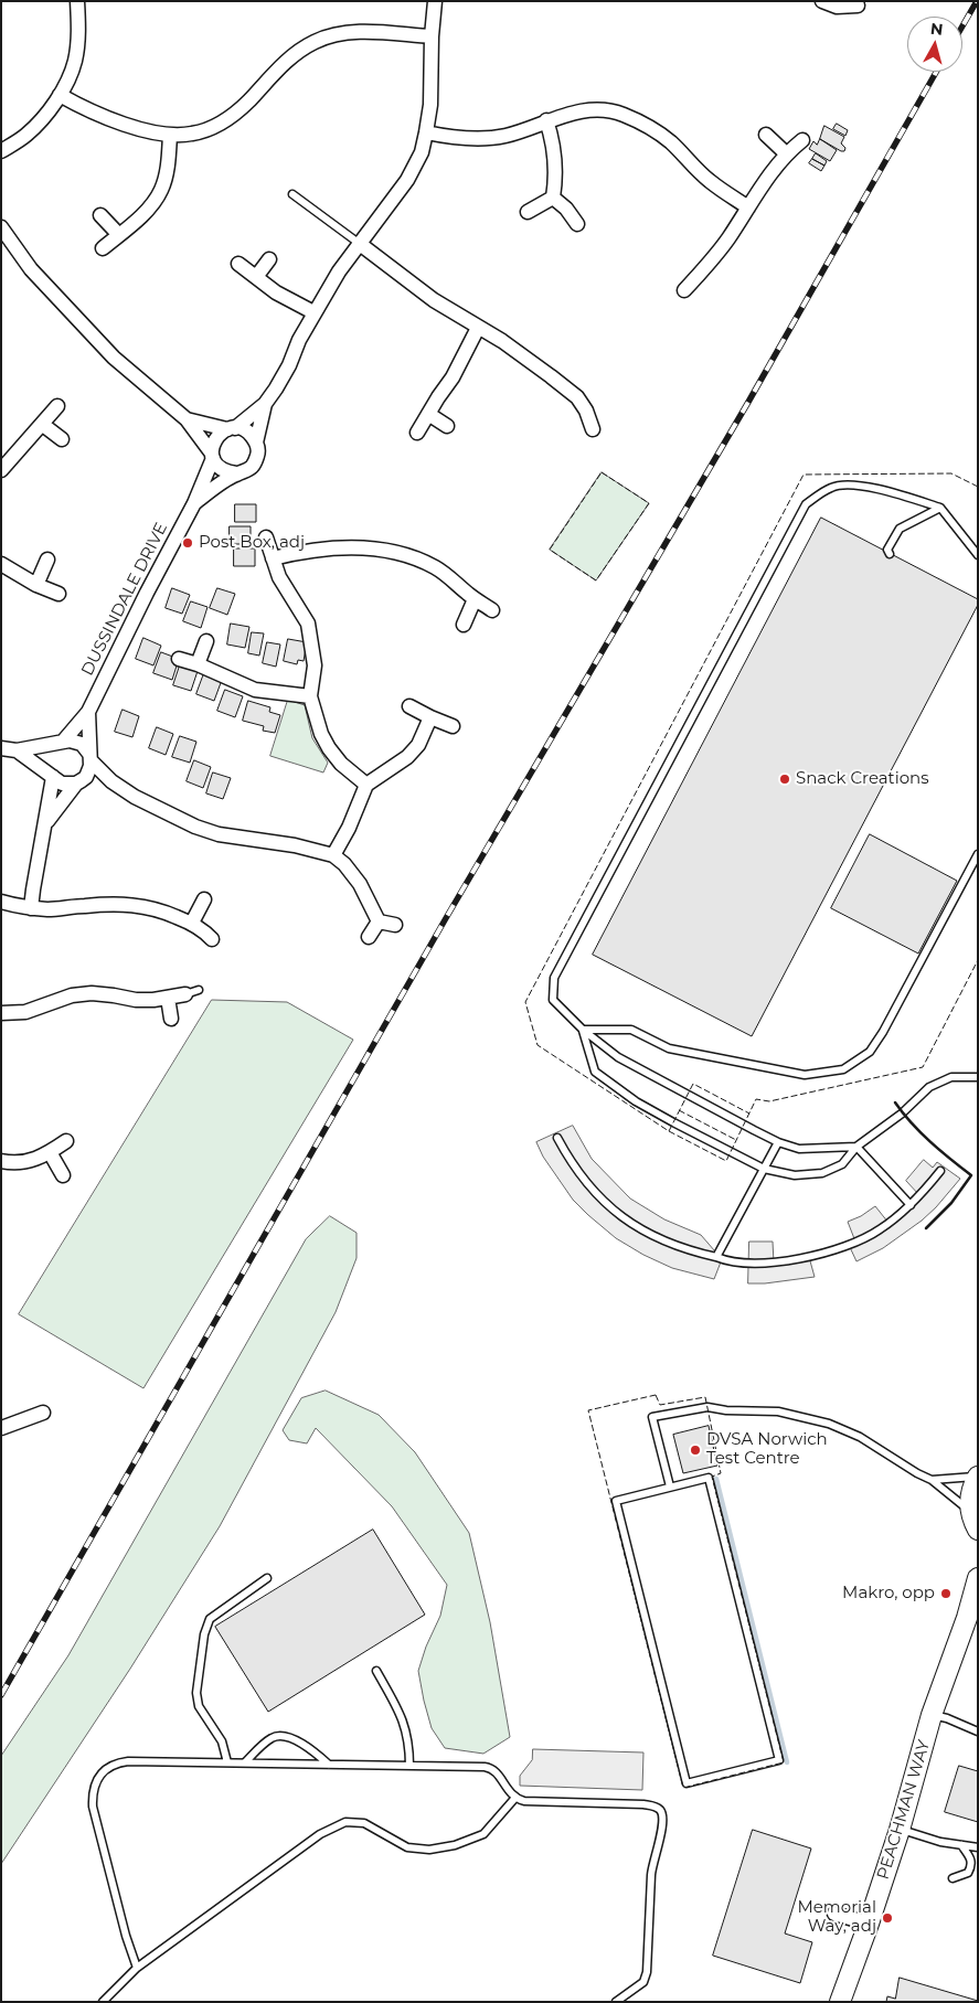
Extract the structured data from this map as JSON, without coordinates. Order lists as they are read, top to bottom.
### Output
{
  "streets": {
    "street": ["DUSSINDALE DRIVE", "PEACHMAN WAY"]
  },
  "places": [
    "Post Box, adj",
    "Snack Creations",
    "DVSA Norwich Test Centre",
    "Makro, opp",
    "Memorial Way, adj"
  ],
  "north": "top"
}
